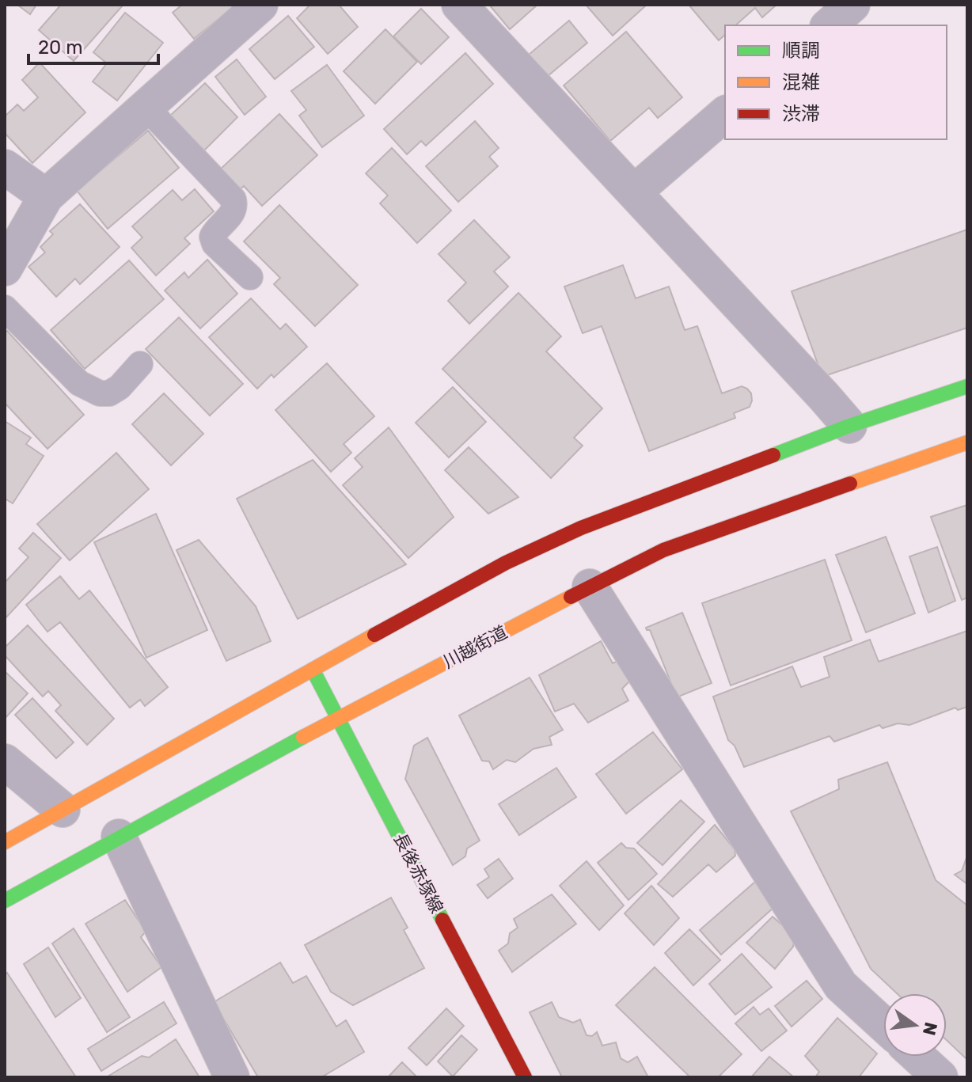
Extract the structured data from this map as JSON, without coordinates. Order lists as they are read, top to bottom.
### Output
{
  "streets": {
    "main road": ["川越街道", "長後赤塚線"]
  },
  "crossings": [
    ["川越街道", "長後赤塚線"]
  ],
  "legend": ["順調", "混雑", "渋滞"],
  "scale_bar": "20 m",
  "north": "right"
}
